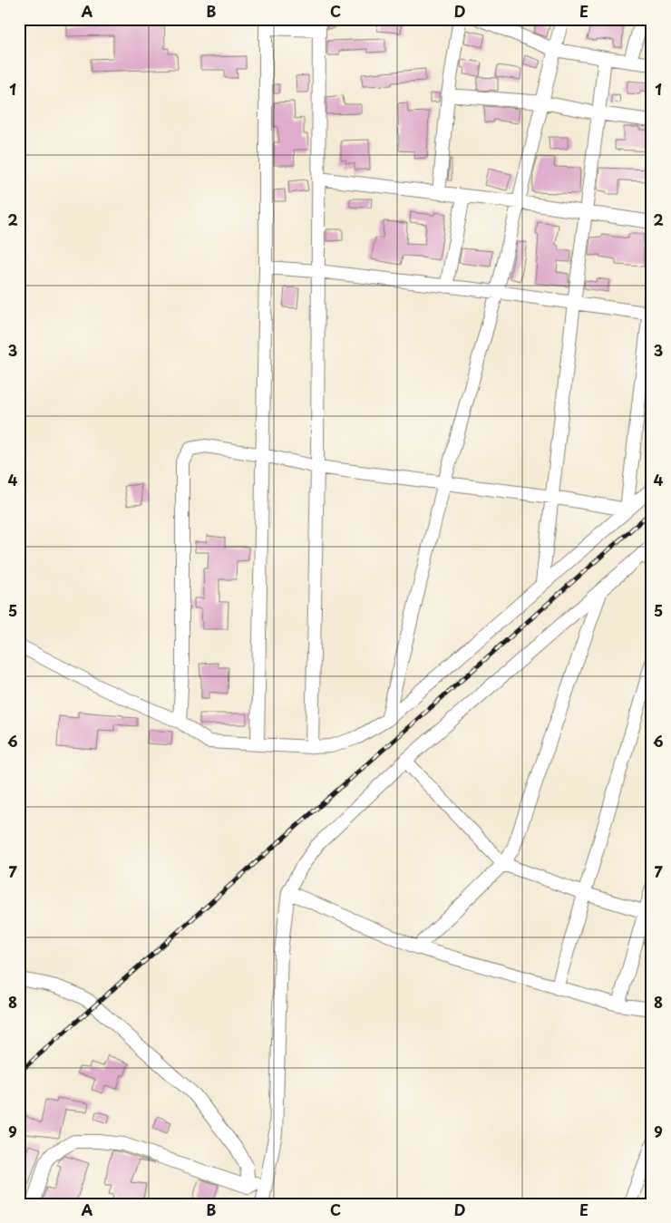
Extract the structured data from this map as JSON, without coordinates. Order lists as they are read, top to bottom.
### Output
{
  "grid": {
    "columns": [
      "A",
      "B",
      "C",
      "D",
      "E"
    ],
    "rows": [
      "1",
      "2",
      "3",
      "4",
      "5",
      "6",
      "7",
      "8",
      "9"
    ]
  }
}
